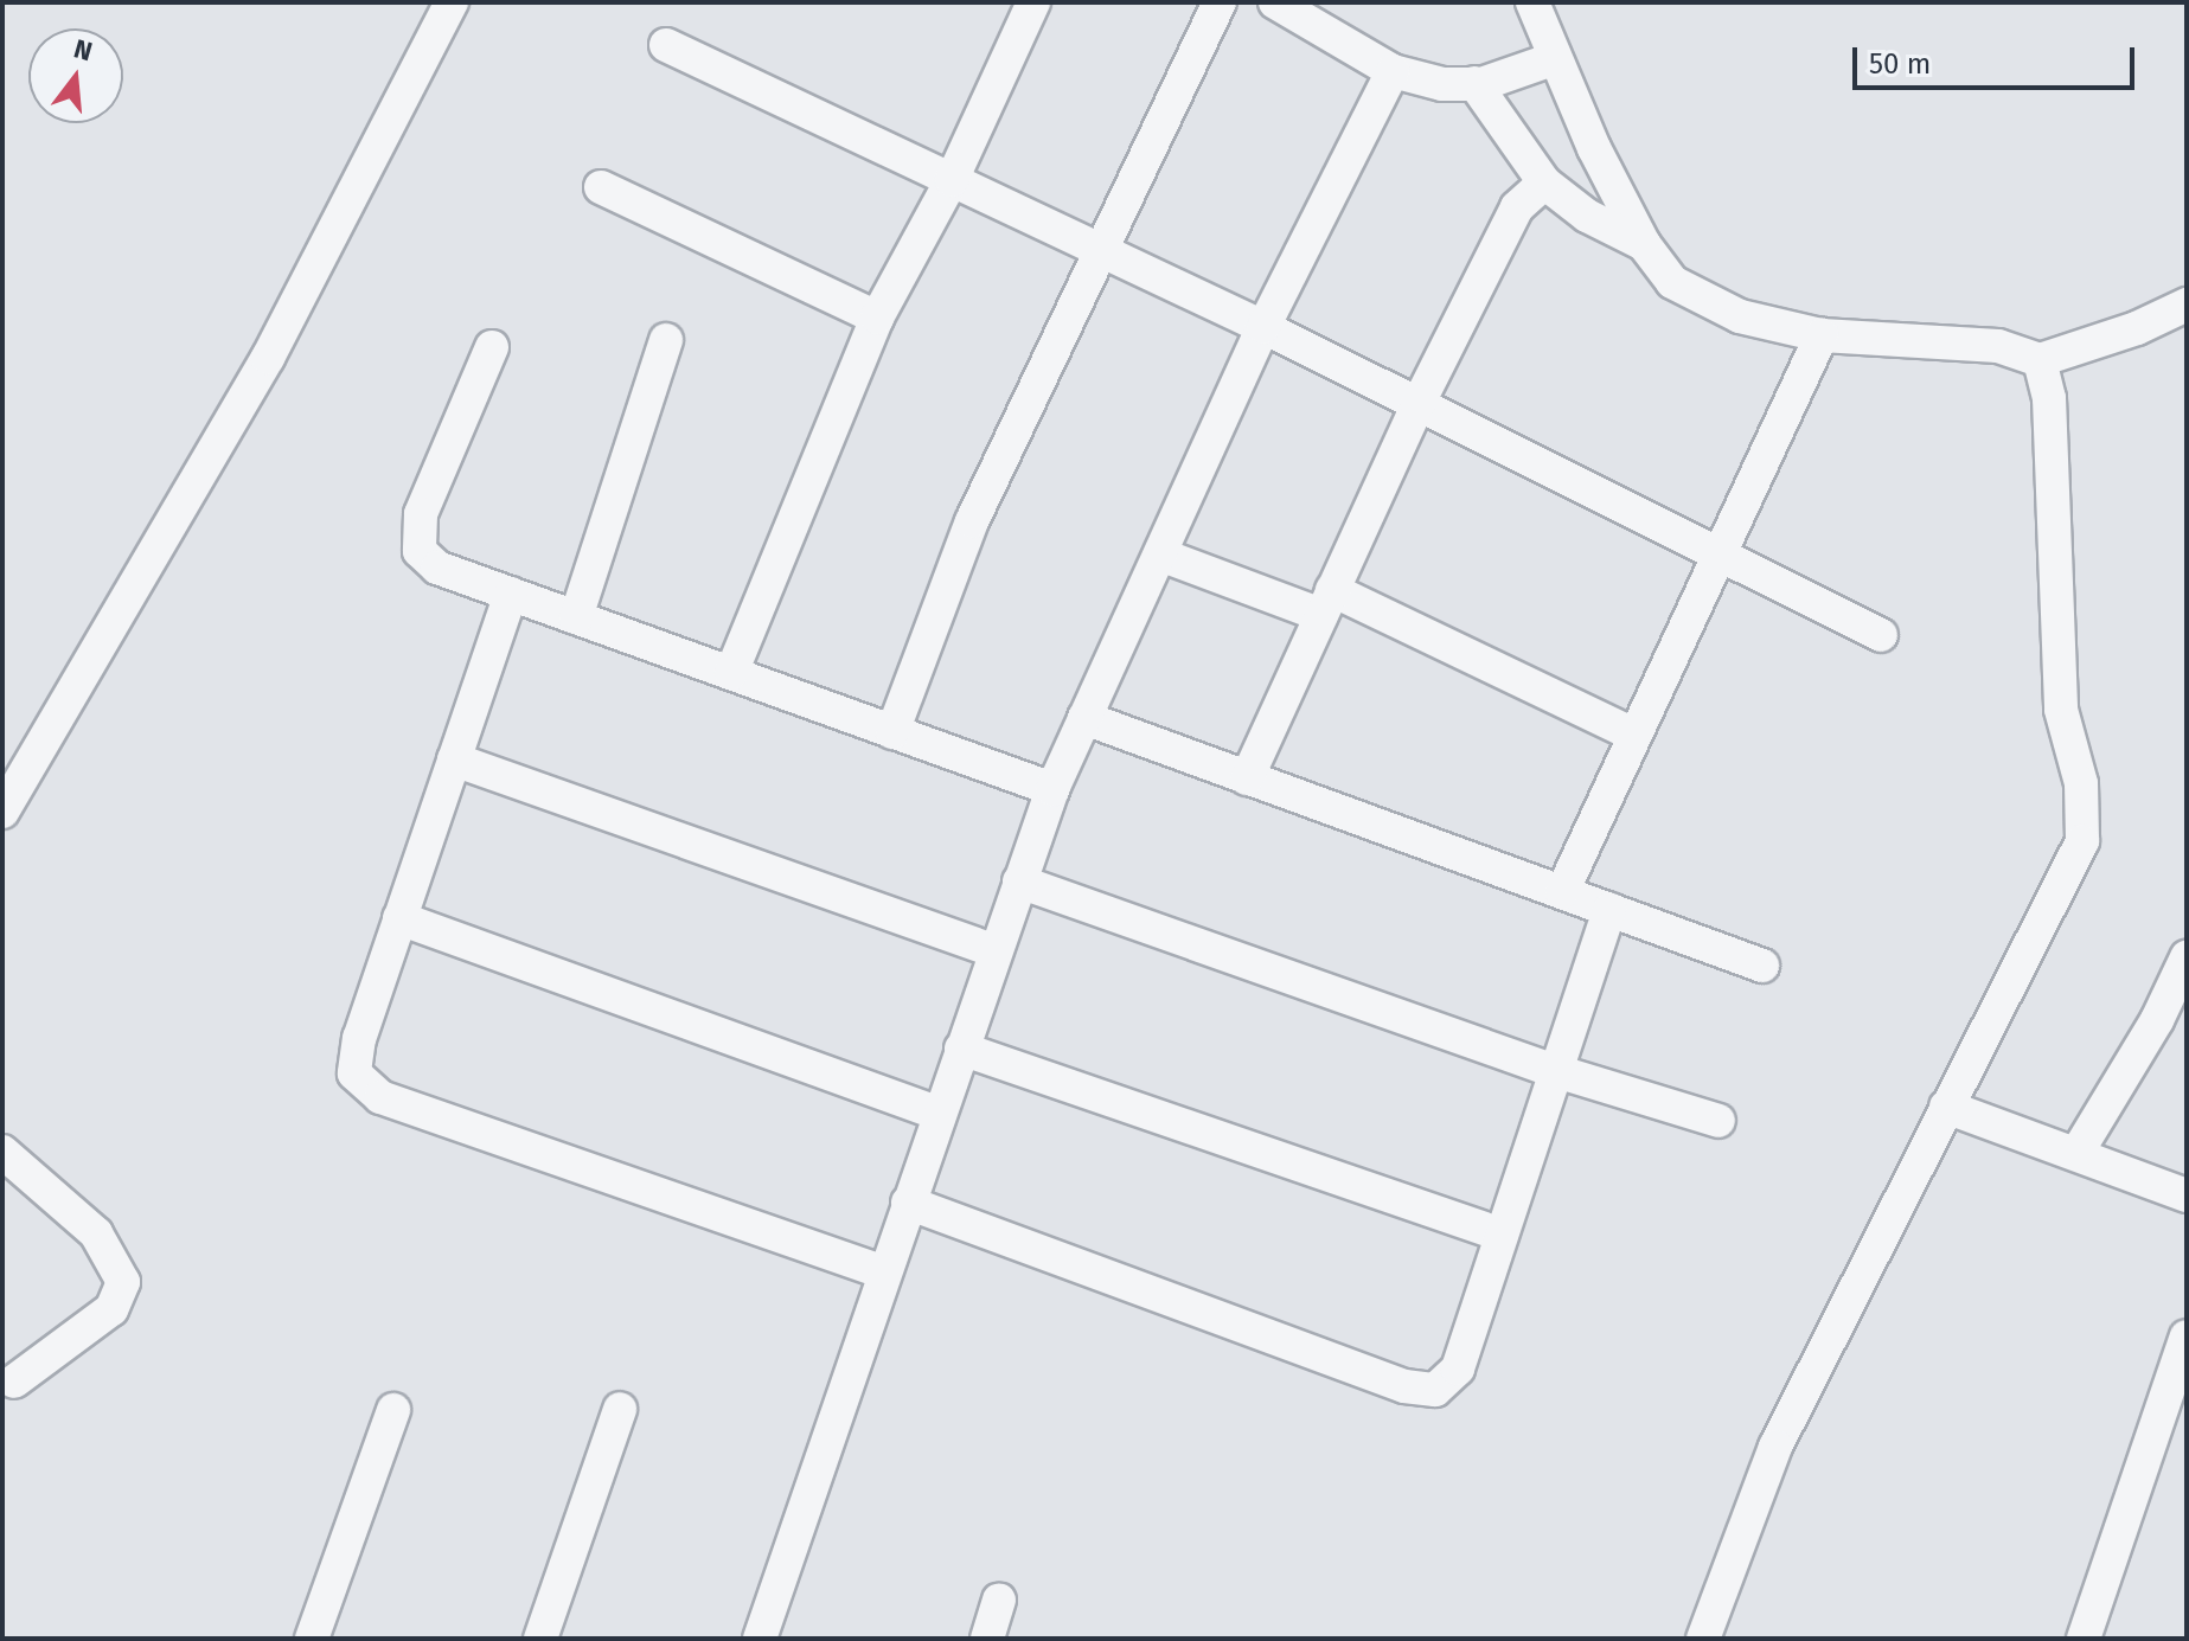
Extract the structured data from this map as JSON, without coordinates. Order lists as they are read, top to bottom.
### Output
{
  "scale_bar": "50 m",
  "north": "top"
}
